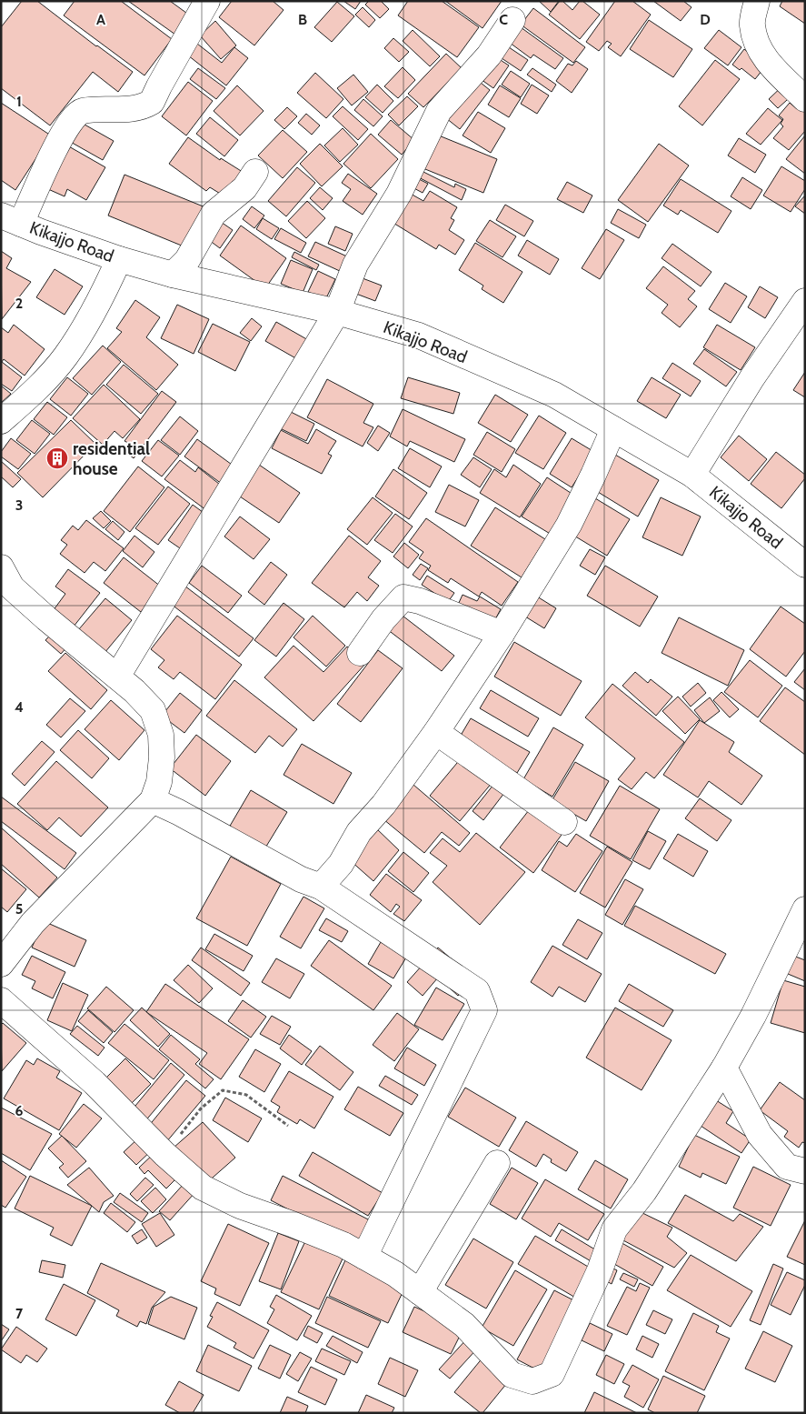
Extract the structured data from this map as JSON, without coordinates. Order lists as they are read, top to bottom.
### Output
{
  "streets": {
    "street": ["Kikajjo Road"]
  },
  "places": {
    "building": ["residential house"]
  },
  "grid": {
    "columns": [
      "A",
      "B",
      "C",
      "D"
    ],
    "rows": [
      "1",
      "2",
      "3",
      "4",
      "5",
      "6",
      "7"
    ]
  }
}
